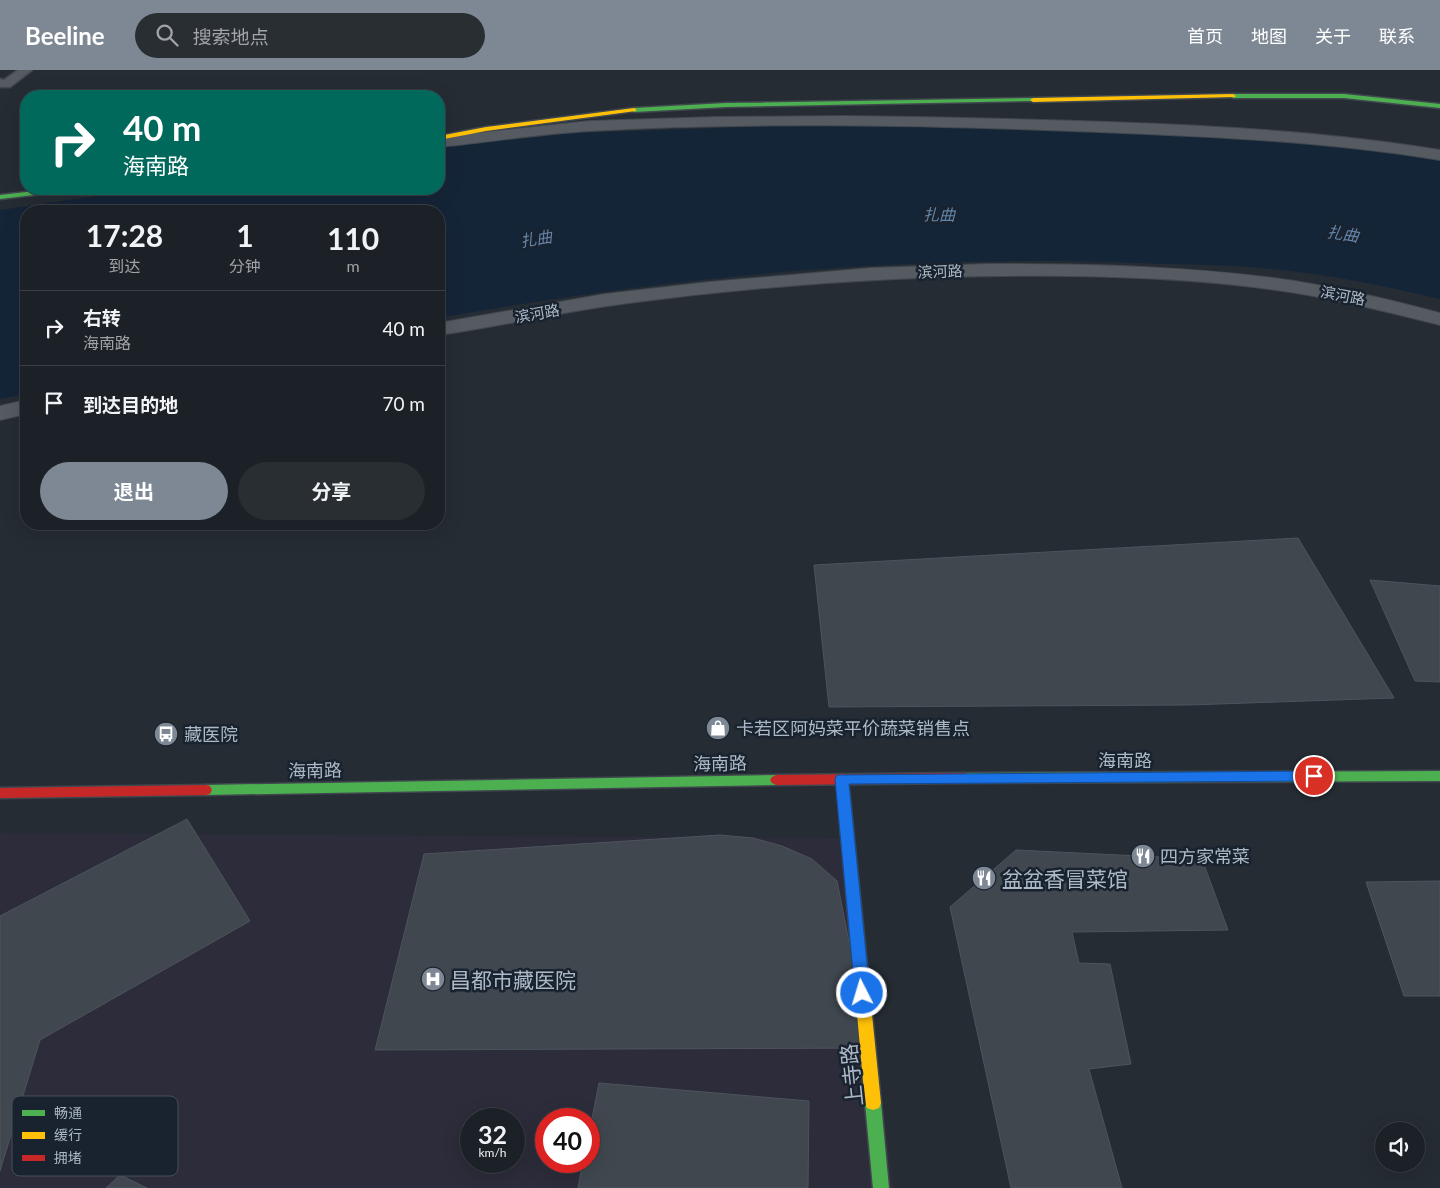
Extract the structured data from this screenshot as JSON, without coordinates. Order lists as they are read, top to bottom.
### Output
{
  "streets": {
    "main road": ["海南路", "上寺路"],
    "street": ["滨河路"]
  },
  "crossings": [
    ["海南路", "上寺路"]
  ],
  "water": ["扎曲"],
  "places": {
    "shop": ["卡若区阿妈菜平价蔬菜销售点"],
    "bus stop": ["藏医院"],
    "restaurant": ["四方家常菜", "盆盆香冒菜馆"],
    "hospital": ["昌都市藏医院"]
  },
  "legend": ["畅通", "缓行", "拥堵"],
  "page": {
    "header": "Beeline",
    "search": "搜索地点",
    "nav": [
      "首页",
      "地图",
      "关于",
      "联系"
    ],
    "turn": ["40 m", "海南路"],
    "eta": [
      "17:28",
      "到达",
      "1",
      "分钟",
      "110",
      "m"
    ],
    "list": [
      {
        "name": "右转",
        "note": "海南路",
        "value": "40 m"
      },
      {
        "name": "到达目的地",
        "value": "70 m"
      }
    ],
    "buttons": ["退出", "分享"],
    "speed": "32 km/h",
    "limit": "40"
  }
}
